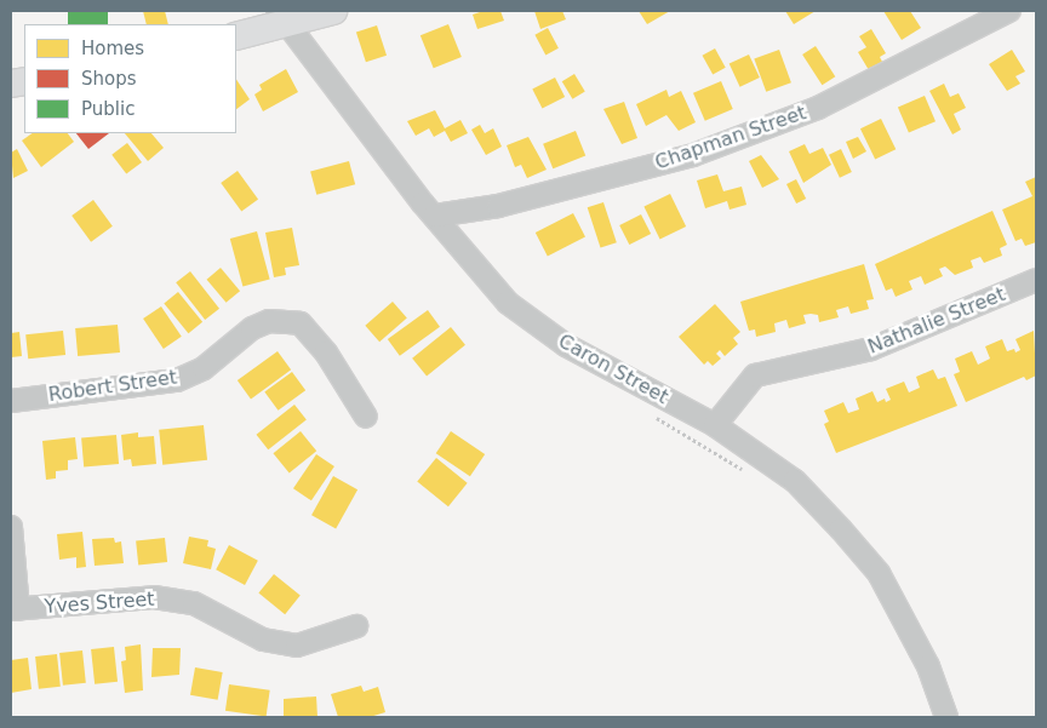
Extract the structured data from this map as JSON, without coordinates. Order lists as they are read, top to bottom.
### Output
{
  "streets": {
    "street": [
      "Chapman Street",
      "Nathalie Street",
      "Caron Street",
      "Robert Street",
      "Yves Street"
    ]
  },
  "crossings": [
    ["Chapman Street", "Caron Street"],
    ["Nathalie Street", "Caron Street"]
  ],
  "legend": ["Homes", "Shops", "Public"]
}
